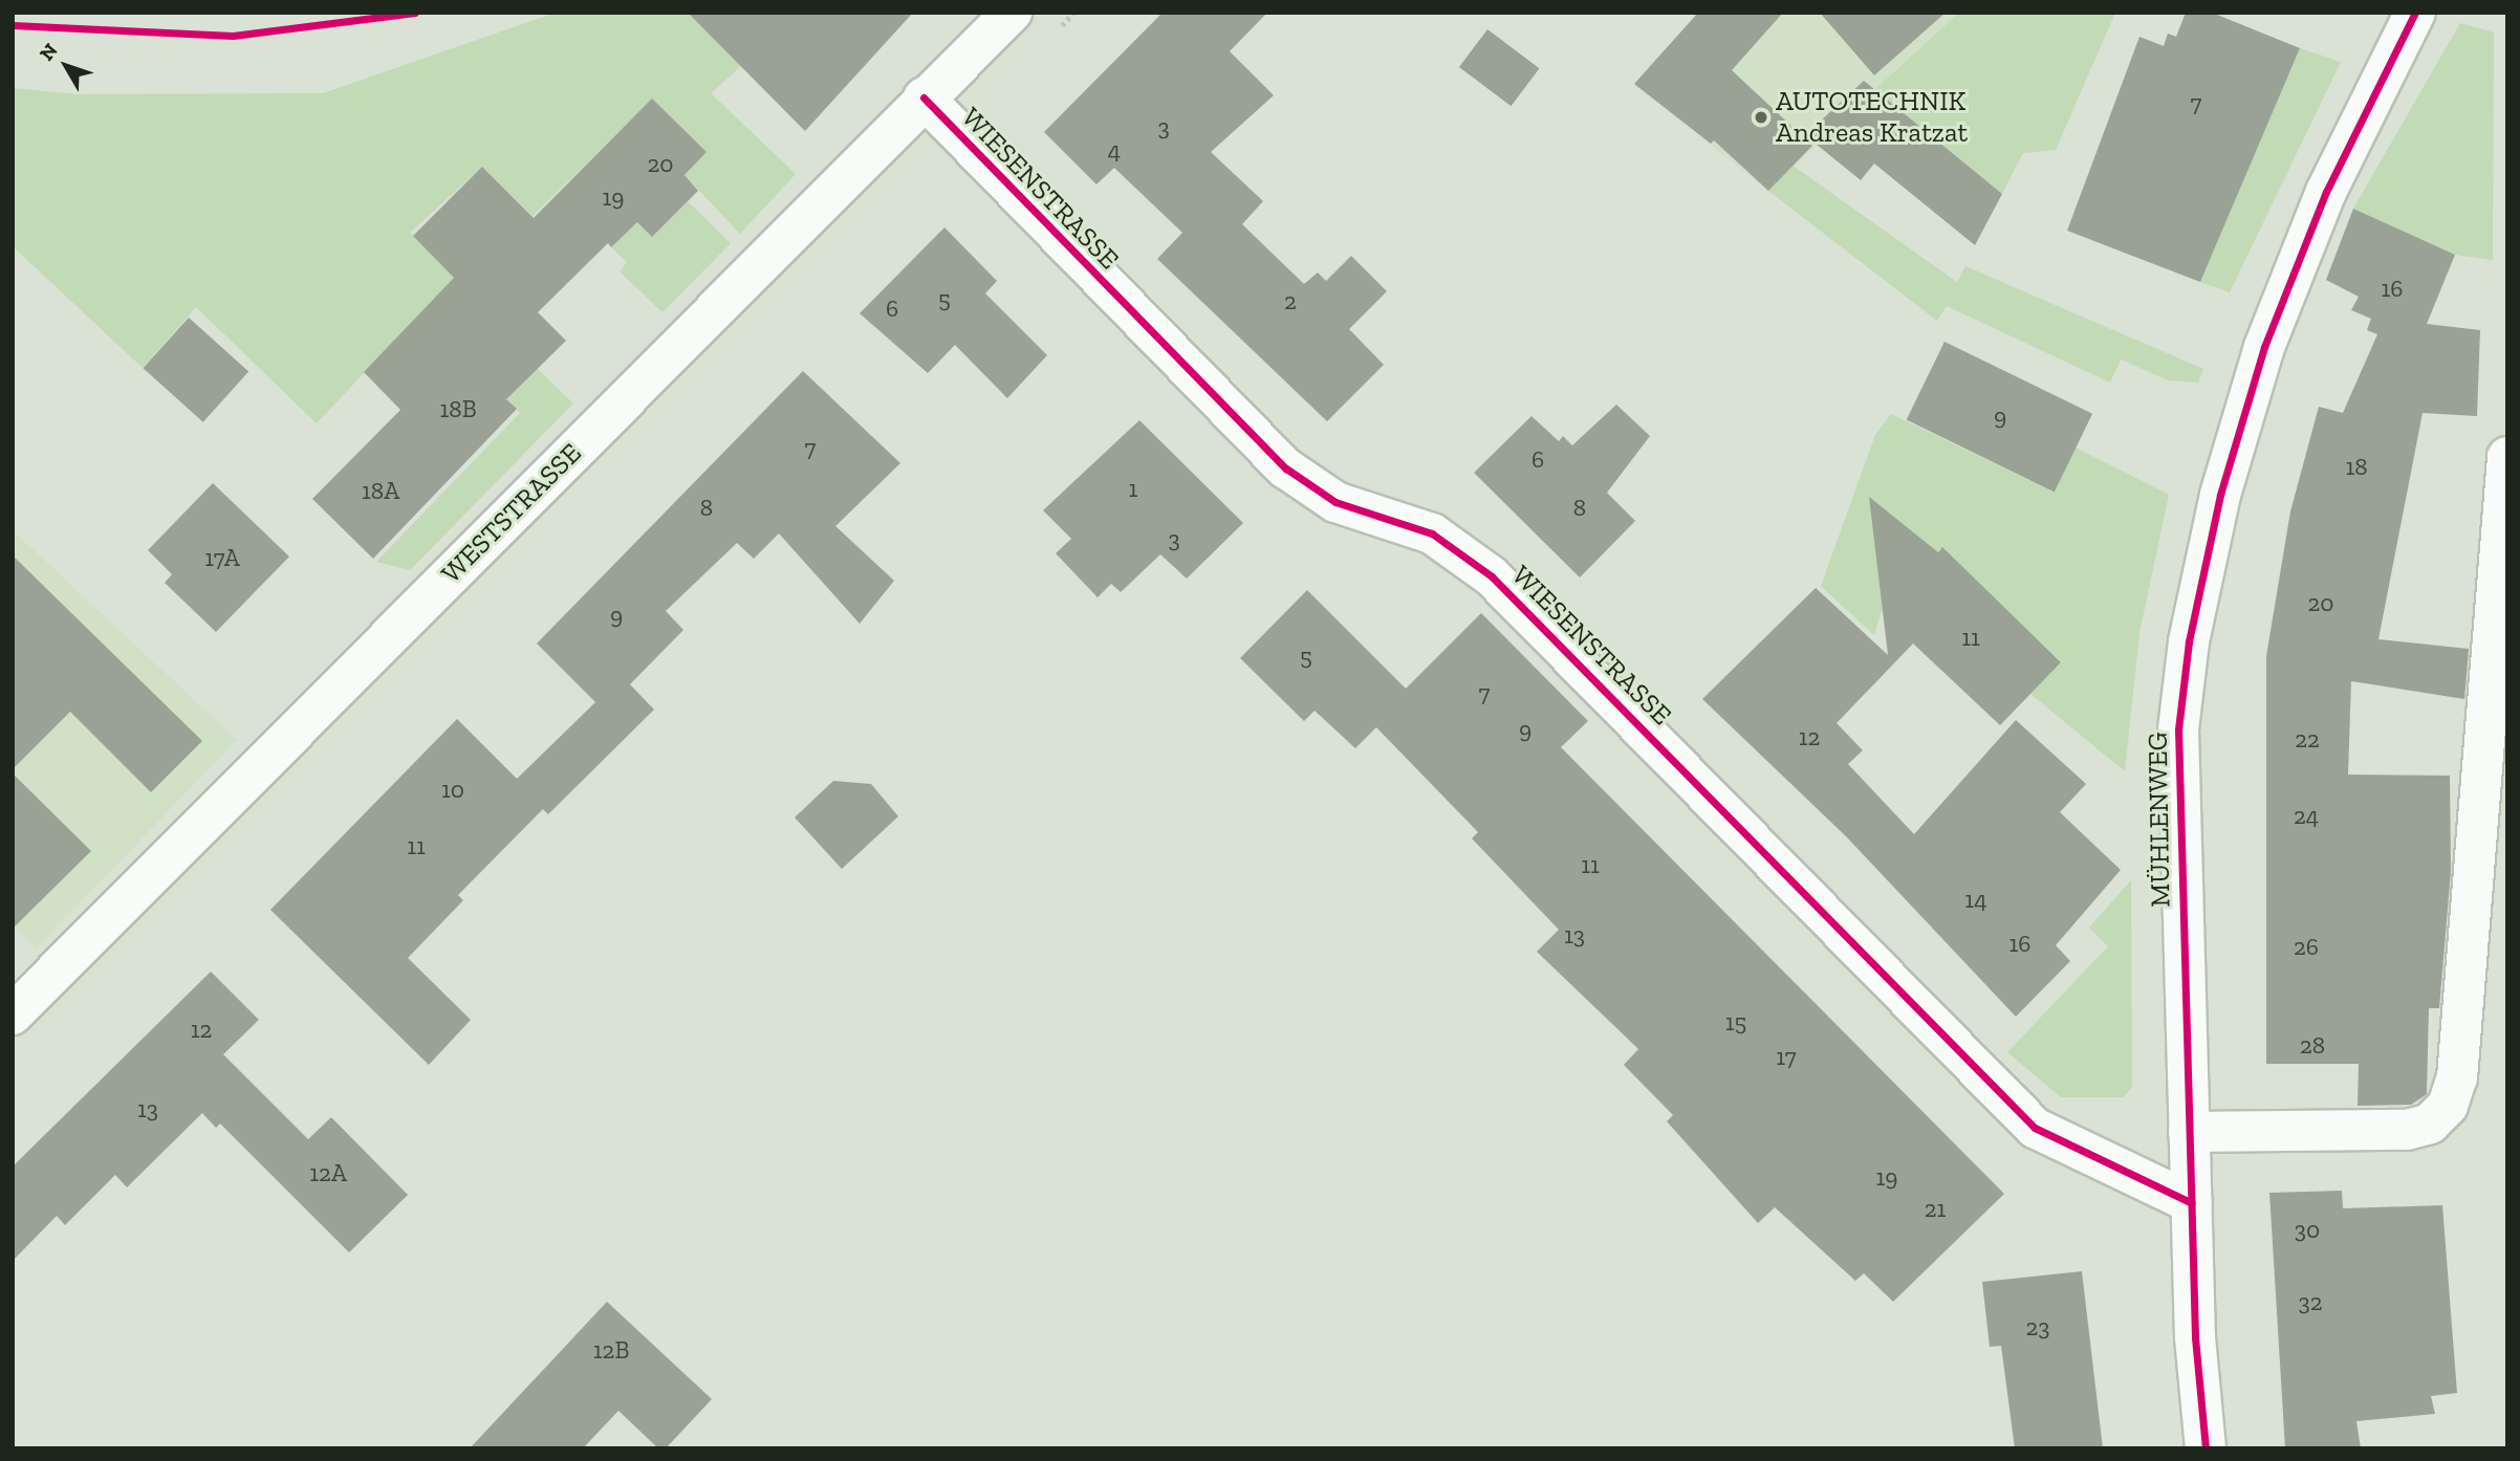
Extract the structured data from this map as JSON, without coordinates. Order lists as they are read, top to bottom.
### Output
{
  "streets": {
    "street": ["WIESENSTRASSE", "WESTSTRASSE", "MÜHLENWEG"]
  },
  "crossings": [
    ["WIESENSTRASSE", "WESTSTRASSE"],
    ["WIESENSTRASSE", "MÜHLENWEG"]
  ],
  "places": ["AUTOTECHNIK Andreas Kratzat"],
  "house_numbers": [
    "7",
    "3",
    "4",
    "20",
    "19",
    "16",
    "5",
    "2",
    "6",
    "18B",
    "9",
    "7",
    "6",
    "18",
    "1",
    "18A",
    "8",
    "8",
    "3",
    "17A",
    "20",
    "9",
    "11",
    "5",
    "7",
    "9",
    "12",
    "22",
    "10",
    "24",
    "11",
    "11",
    "14",
    "13",
    "16",
    "26",
    "15",
    "12",
    "28",
    "17",
    "13",
    "12A",
    "19",
    "21",
    "30",
    "32",
    "23",
    "12B"
  ],
  "north": "top left"
}
